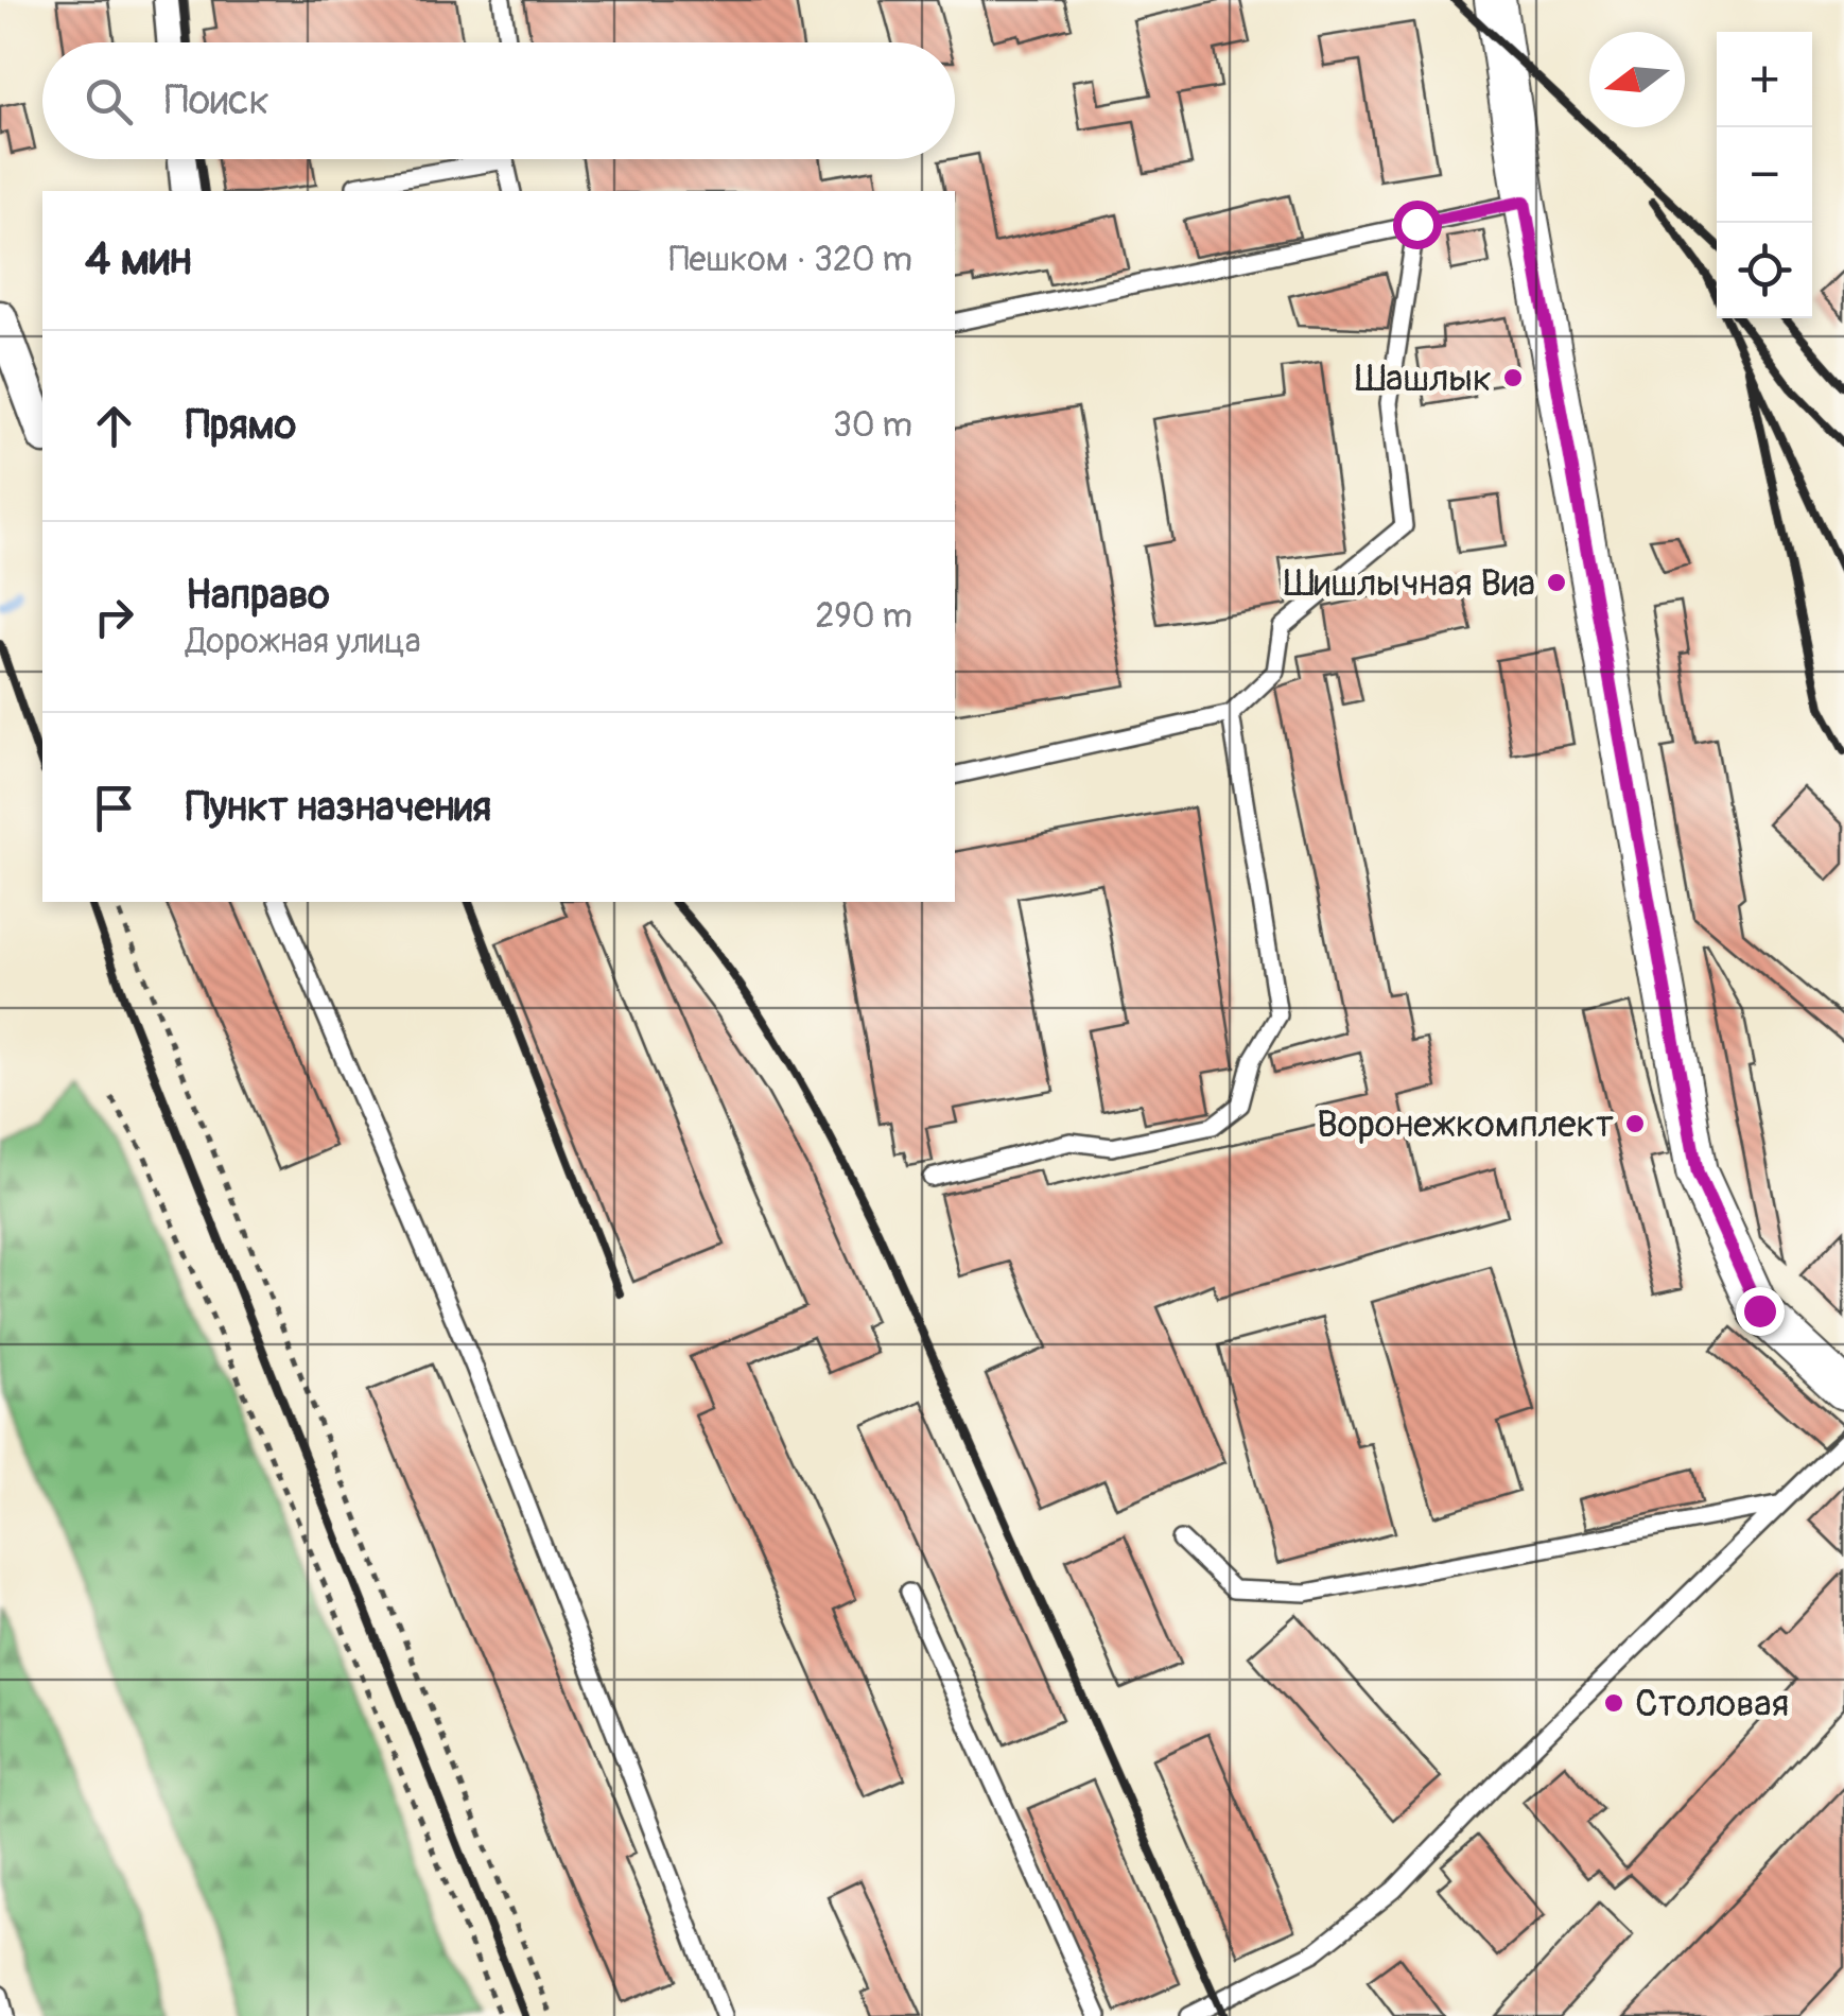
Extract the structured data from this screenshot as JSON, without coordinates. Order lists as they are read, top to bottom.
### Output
{
  "places": [
    "Шашлык",
    "Шишлычная Виа",
    "Воронежкомплект",
    "Столовая"
  ],
  "north": "left",
  "page": {
    "map_buttons": ["+", "−"],
    "search": "Поиск",
    "heading": ["4 мин", "Пешком · 320 m"],
    "list": [
      ["Прямо", "30 m"],
      ["Направо", "Дорожная улица", "290 m"],
      "Пункт назначения"
    ]
  }
}
